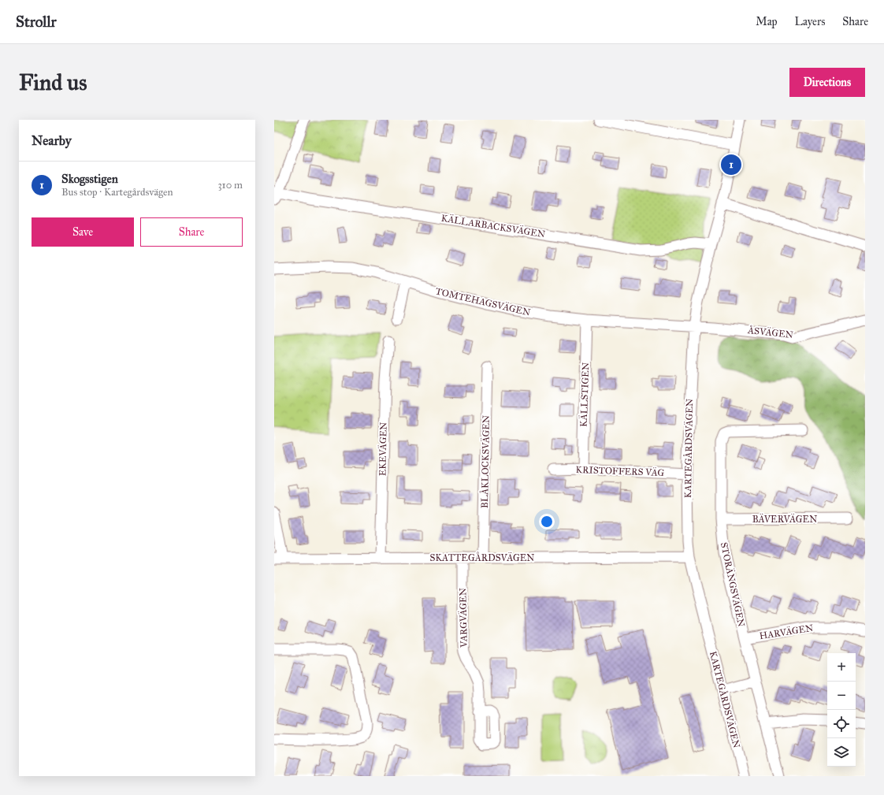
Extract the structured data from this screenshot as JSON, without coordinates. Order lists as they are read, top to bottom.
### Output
{
  "streets": {
    "street": [
      "KÄLLARBACKSVÄGEN",
      "TOMTEHAGSVÄGEN",
      "ÅSVÄGEN",
      "KÄLLSTIGEN",
      "KARTEGÅRDSVÄGEN",
      "EKEVÄGEN",
      "BLÅKLOCKSVÄGEN",
      "KRISTOFFERS VÄG",
      "BÄVERVÄGEN",
      "SKATTEGÅRDSVÄGEN",
      "STORÄNGSVÄGEN",
      "VARGVÄGEN",
      "HARVÄGEN"
    ]
  },
  "crossings": [
    ["KÄLLARBACKSVÄGEN", "KARTEGÅRDSVÄGEN"],
    ["TOMTEHAGSVÄGEN", "ÅSVÄGEN"],
    ["TOMTEHAGSVÄGEN", "KÄLLSTIGEN"],
    ["TOMTEHAGSVÄGEN", "KARTEGÅRDSVÄGEN"],
    ["ÅSVÄGEN", "KARTEGÅRDSVÄGEN"],
    ["KÄLLSTIGEN", "KRISTOFFERS VÄG"],
    ["KARTEGÅRDSVÄGEN", "KRISTOFFERS VÄG"],
    ["KARTEGÅRDSVÄGEN", "SKATTEGÅRDSVÄGEN"],
    ["EKEVÄGEN", "SKATTEGÅRDSVÄGEN"],
    ["BLÅKLOCKSVÄGEN", "SKATTEGÅRDSVÄGEN"],
    ["BÄVERVÄGEN", "STORÄNGSVÄGEN"],
    ["SKATTEGÅRDSVÄGEN", "VARGVÄGEN"],
    ["STORÄNGSVÄGEN", "HARVÄGEN"]
  ],
  "page": {
    "header": "Strollr",
    "nav": ["Map", "Layers", "Share"],
    "buttons": [
      "Directions",
      ["Save", "Share"]
    ],
    "title": "Find us",
    "heading": "Nearby",
    "pins": "1",
    "list": [
      {
        "mark": "1",
        "name": "Skogsstigen",
        "note": "Bus stop · Kartegårdsvägen",
        "value": "310 m"
      }
    ],
    "map_buttons": ["+", "−"]
  }
}
